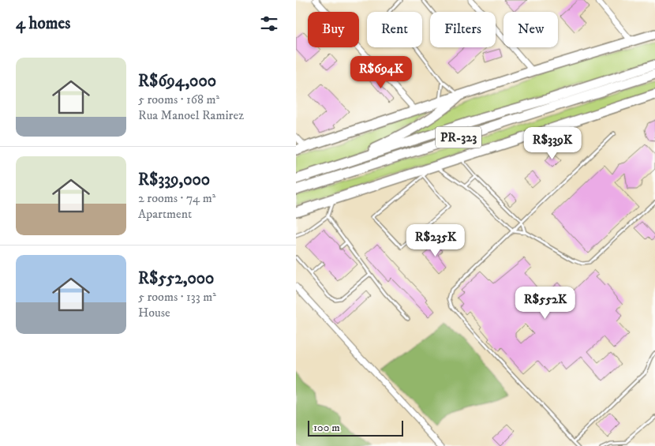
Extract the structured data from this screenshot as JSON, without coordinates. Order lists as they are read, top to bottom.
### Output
{
  "streets": {
    "main road": ["PR-323"]
  },
  "scale_bar": "100 m",
  "page": {
    "heading": "4 homes",
    "chip": [
      "Buy",
      "Rent",
      "Filters",
      "New"
    ],
    "list": [
      {
        "name": "R$694,000",
        "note": "5 rooms · 168 m² · Rua Manoel Ramirez"
      },
      {
        "name": "R$339,000",
        "note": "2 rooms · 74 m² · Apartment"
      },
      {
        "name": "R$552,000",
        "note": "5 rooms · 133 m² · House"
      }
    ],
    "price": [
      "R$694K",
      "R$339K",
      "R$235K",
      "R$552K"
    ],
    "scale": "100 m"
  }
}
